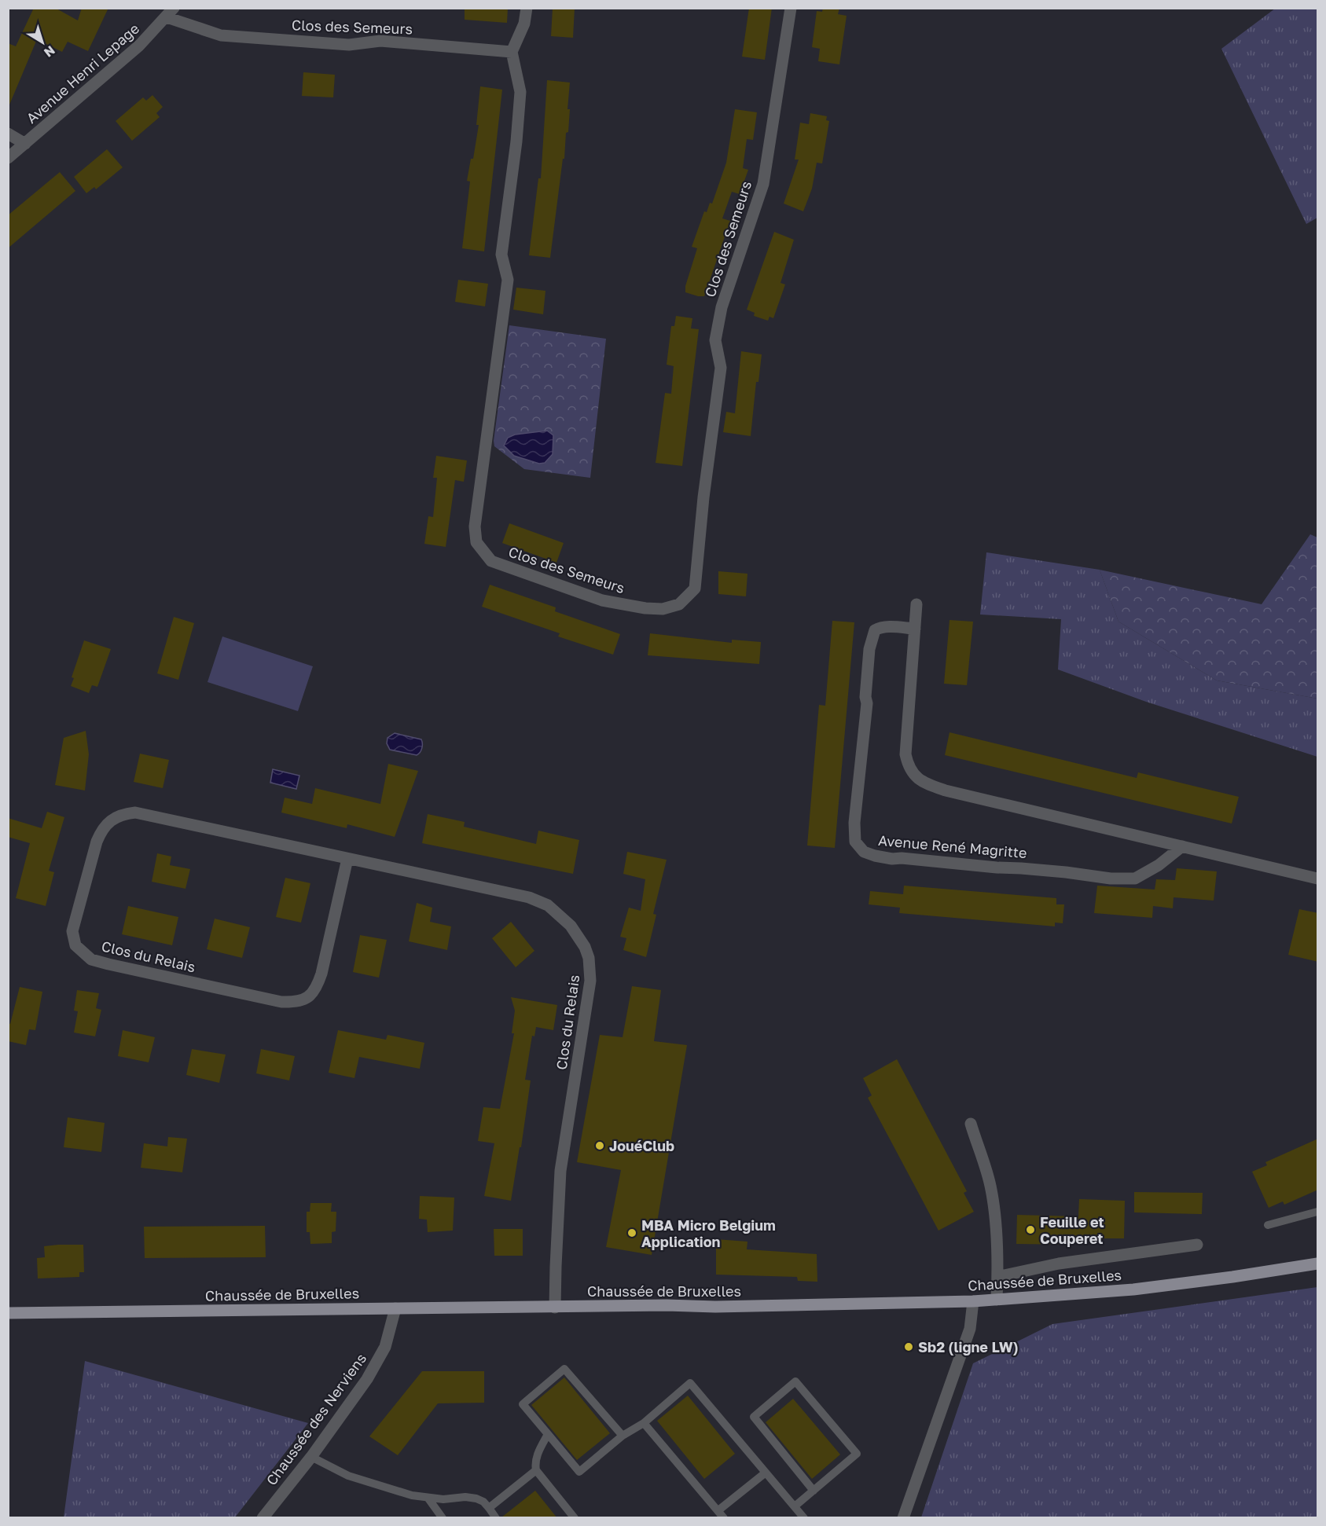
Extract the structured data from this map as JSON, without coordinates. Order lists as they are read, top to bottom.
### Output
{
  "streets": {
    "main road": ["Chaussée de Bruxelles"],
    "street": [
      "Clos des Semeurs",
      "Avenue Henri Lepage",
      "Avenue René Magritte",
      "Clos du Relais",
      "Chaussée des Nerviens"
    ]
  },
  "crossings": [
    ["Clos des Semeurs", "Avenue Henri Lepage"],
    ["Clos du Relais", "Chaussée de Bruxelles"],
    ["Chaussée de Bruxelles", "Chaussée des Nerviens"]
  ],
  "places": [
    "JouéClub",
    "Feuille et Couperet",
    "MBA Micro Belgium Application",
    "Sb2 (ligne LW)"
  ],
  "north": "bottom right"
}
